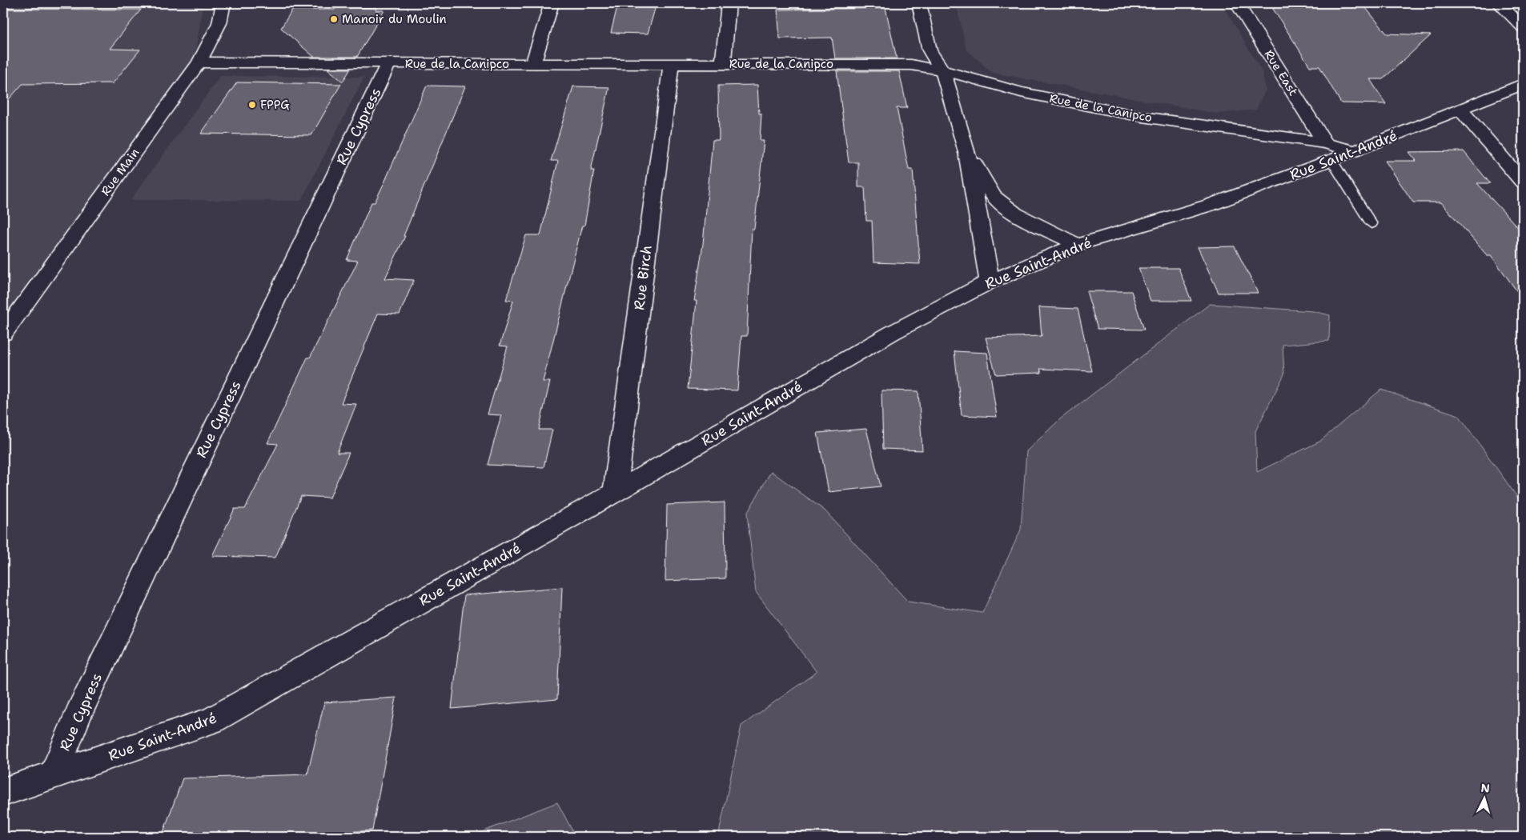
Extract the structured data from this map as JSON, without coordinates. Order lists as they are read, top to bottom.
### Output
{
  "streets": {
    "street": [
      "Rue de la Canipco",
      "Rue East",
      "Rue Cypress",
      "Rue Saint-André",
      "Rue Main",
      "Rue Birch"
    ]
  },
  "crossings": [
    ["Rue de la Canipco", "Rue East"],
    ["Rue de la Canipco", "Rue Cypress"],
    ["Rue de la Canipco", "Rue Saint-André"],
    ["Rue de la Canipco", "Rue Main"],
    ["Rue de la Canipco", "Rue Birch"],
    ["Rue East", "Rue Saint-André"],
    ["Rue Cypress", "Rue Saint-André"],
    ["Rue Saint-André", "Rue Birch"]
  ],
  "places": ["Manoir du Moulin", "FPPG"],
  "north": "top"
}
